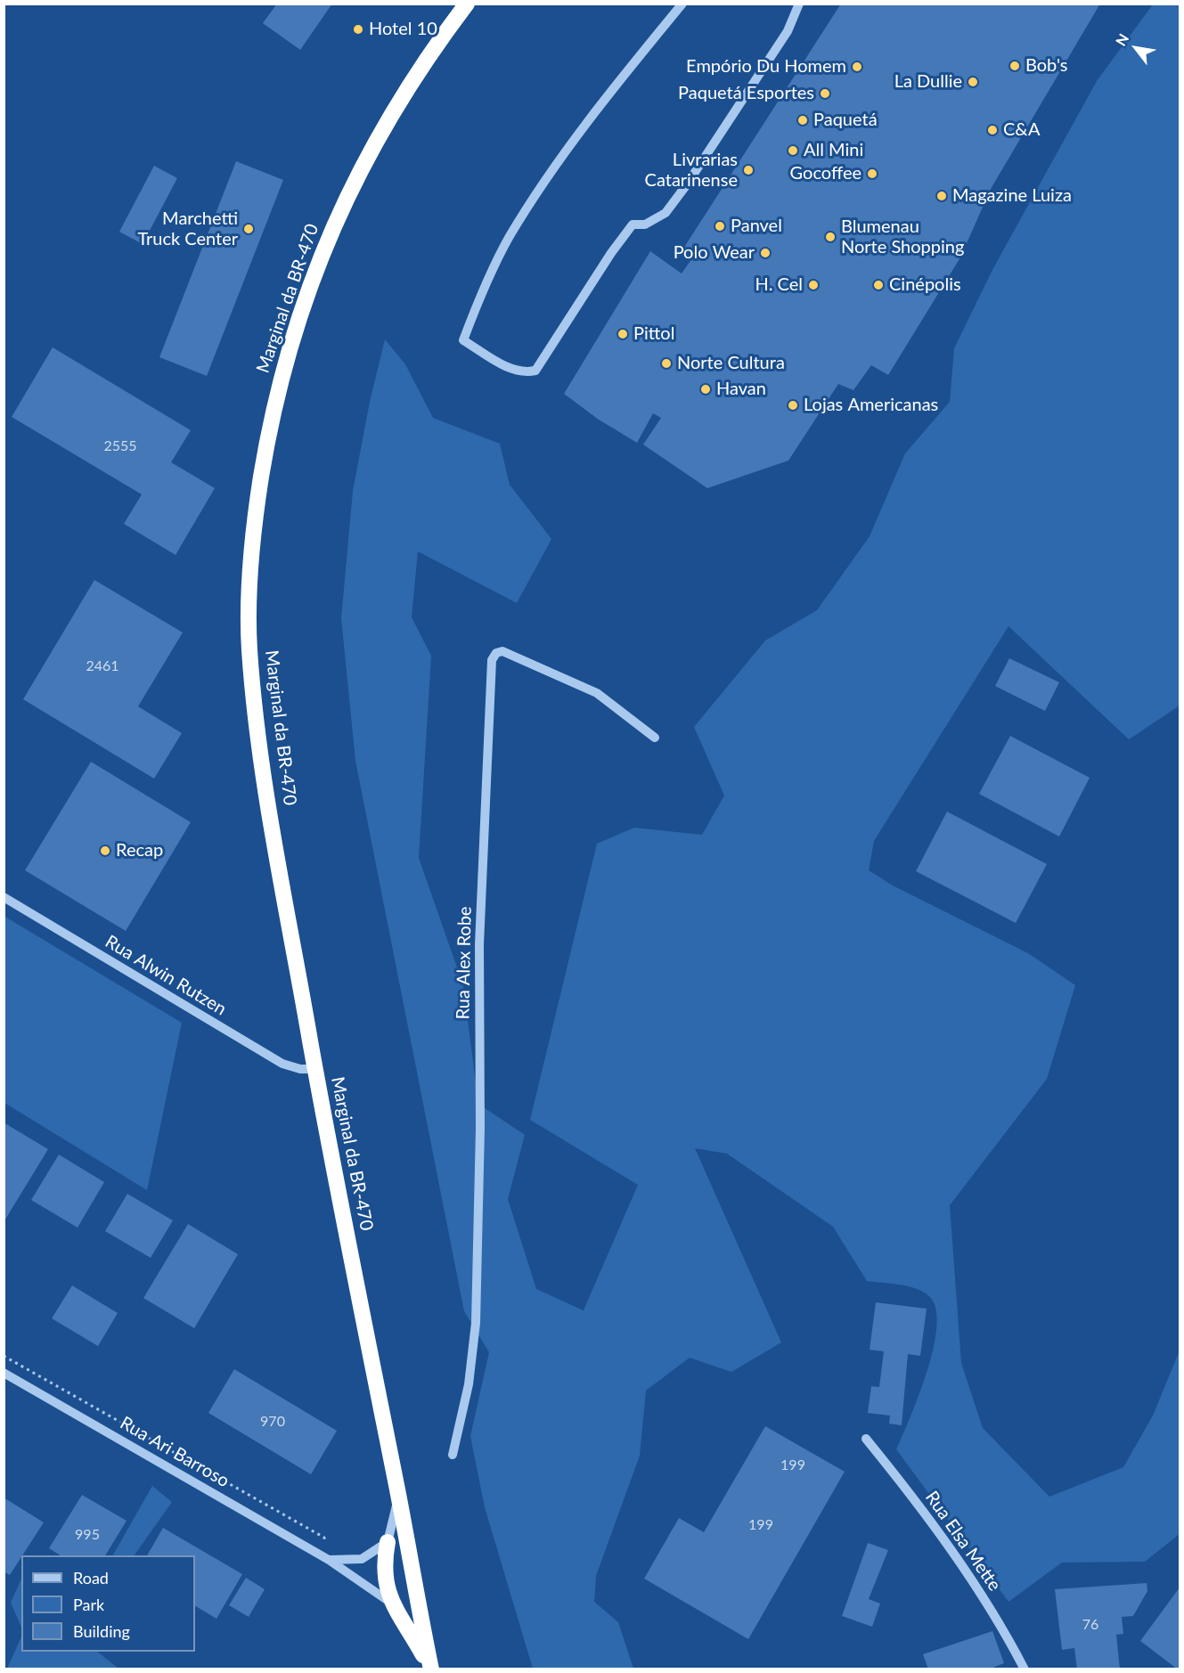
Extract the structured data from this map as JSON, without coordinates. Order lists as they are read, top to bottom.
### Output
{
  "streets": {
    "highway": ["Marginal da BR-470"],
    "street": [
      "Rua Alex Robe",
      "Rua Alwin Rutzen",
      "Rua Ari Barroso",
      "Rua Elsa Mette"
    ]
  },
  "crossings": [
    ["Marginal da BR-470", "Rua Alwin Rutzen"]
  ],
  "places": [
    "Hotel 10",
    "Bob's",
    "Empório Du Homem",
    "La Dullie",
    "Paquetá Esportes",
    "Paquetá",
    "C&A",
    "All Mini",
    "Livrarias Catarinense",
    "Gocoffee",
    "Magazine Luiza",
    "Panvel",
    "Marchetti Truck Center",
    "Blumenau Norte Shopping",
    "Polo Wear",
    "H. Cel",
    "Cinépolis",
    "Pittol",
    "Norte Cultura",
    "Havan",
    "Lojas Americanas",
    "Recap"
  ],
  "house_numbers": [
    "2555",
    "2461",
    "970",
    "199",
    "199",
    "995",
    "76"
  ],
  "legend": ["Road", "Park", "Building"],
  "north": "top left"
}
